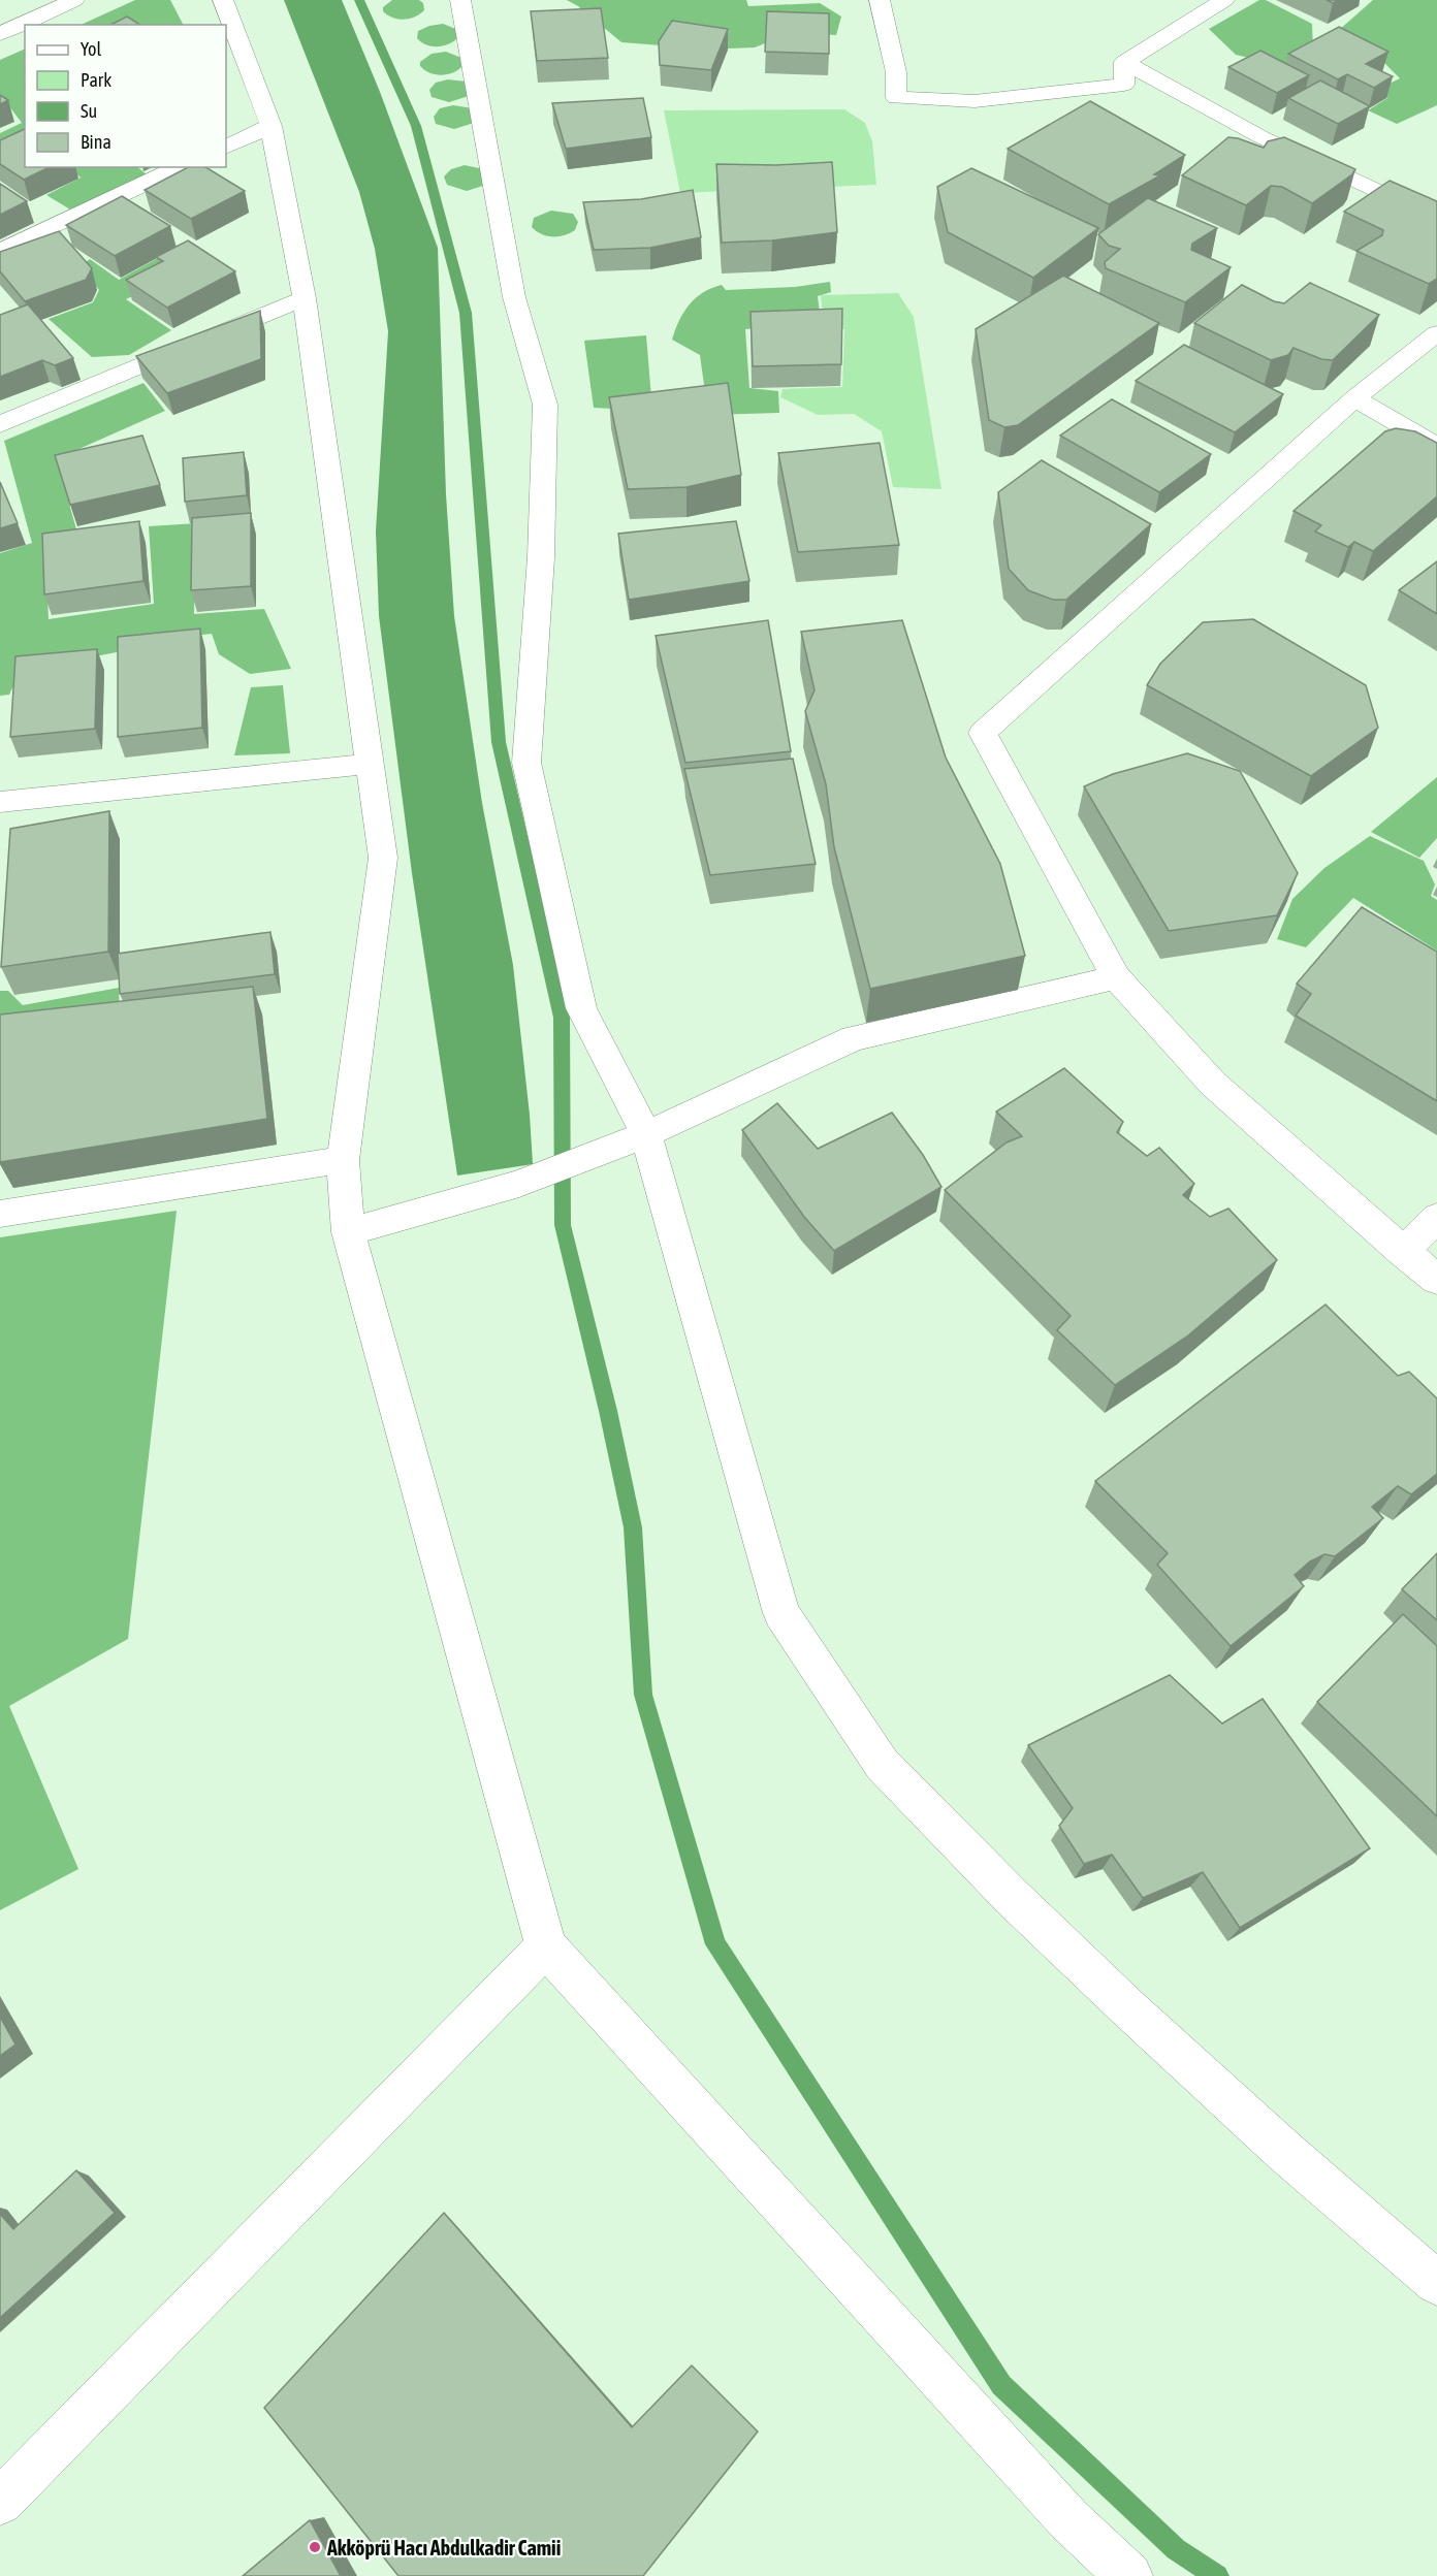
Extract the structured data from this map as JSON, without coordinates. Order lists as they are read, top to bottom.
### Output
{
  "places": ["Akköprü Hacı Abdulkadir Camii"],
  "legend": [
    "Yol",
    "Park",
    "Su",
    "Bina"
  ]
}
